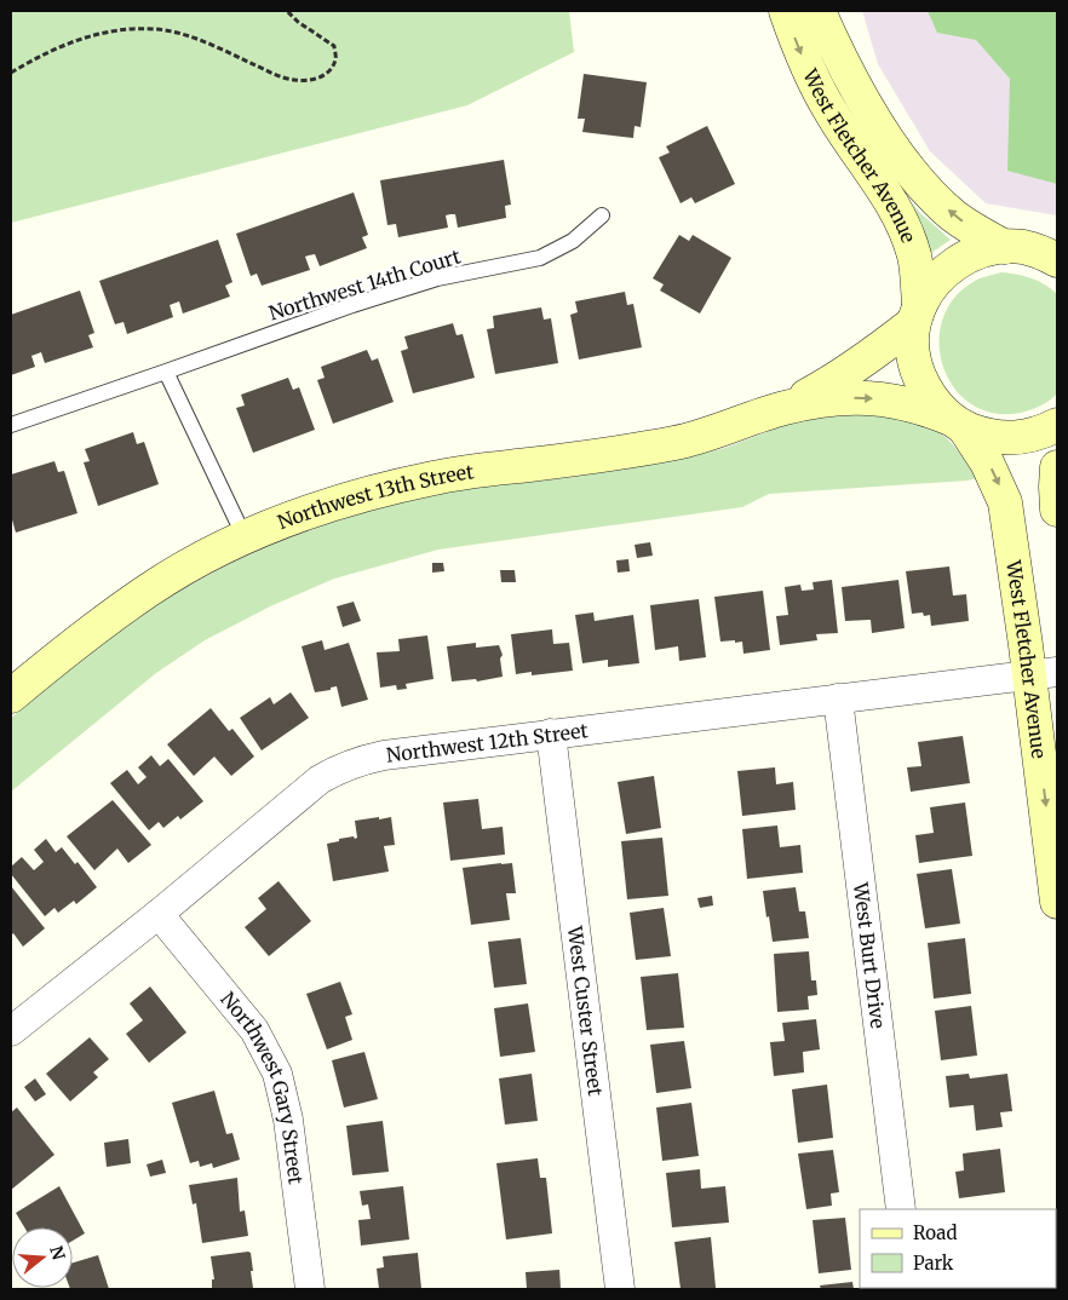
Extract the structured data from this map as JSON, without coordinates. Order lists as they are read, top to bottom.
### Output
{
  "streets": {
    "main road": ["West Fletcher Avenue", "Northwest 13th Street"],
    "street": [
      "Northwest 12th Street",
      "West Burt Drive",
      "West Custer Street",
      "Northwest Gary Street"
    ],
    "lane": ["Northwest 14th Court"]
  },
  "crossings": [
    ["West Fletcher Avenue", "Northwest 13th Street"],
    ["West Fletcher Avenue", "Northwest 12th Street"],
    ["Northwest 12th Street", "West Burt Drive"],
    ["Northwest 12th Street", "West Custer Street"],
    ["Northwest 12th Street", "Northwest Gary Street"]
  ],
  "legend": ["Road", "Park"],
  "north": "right"
}
